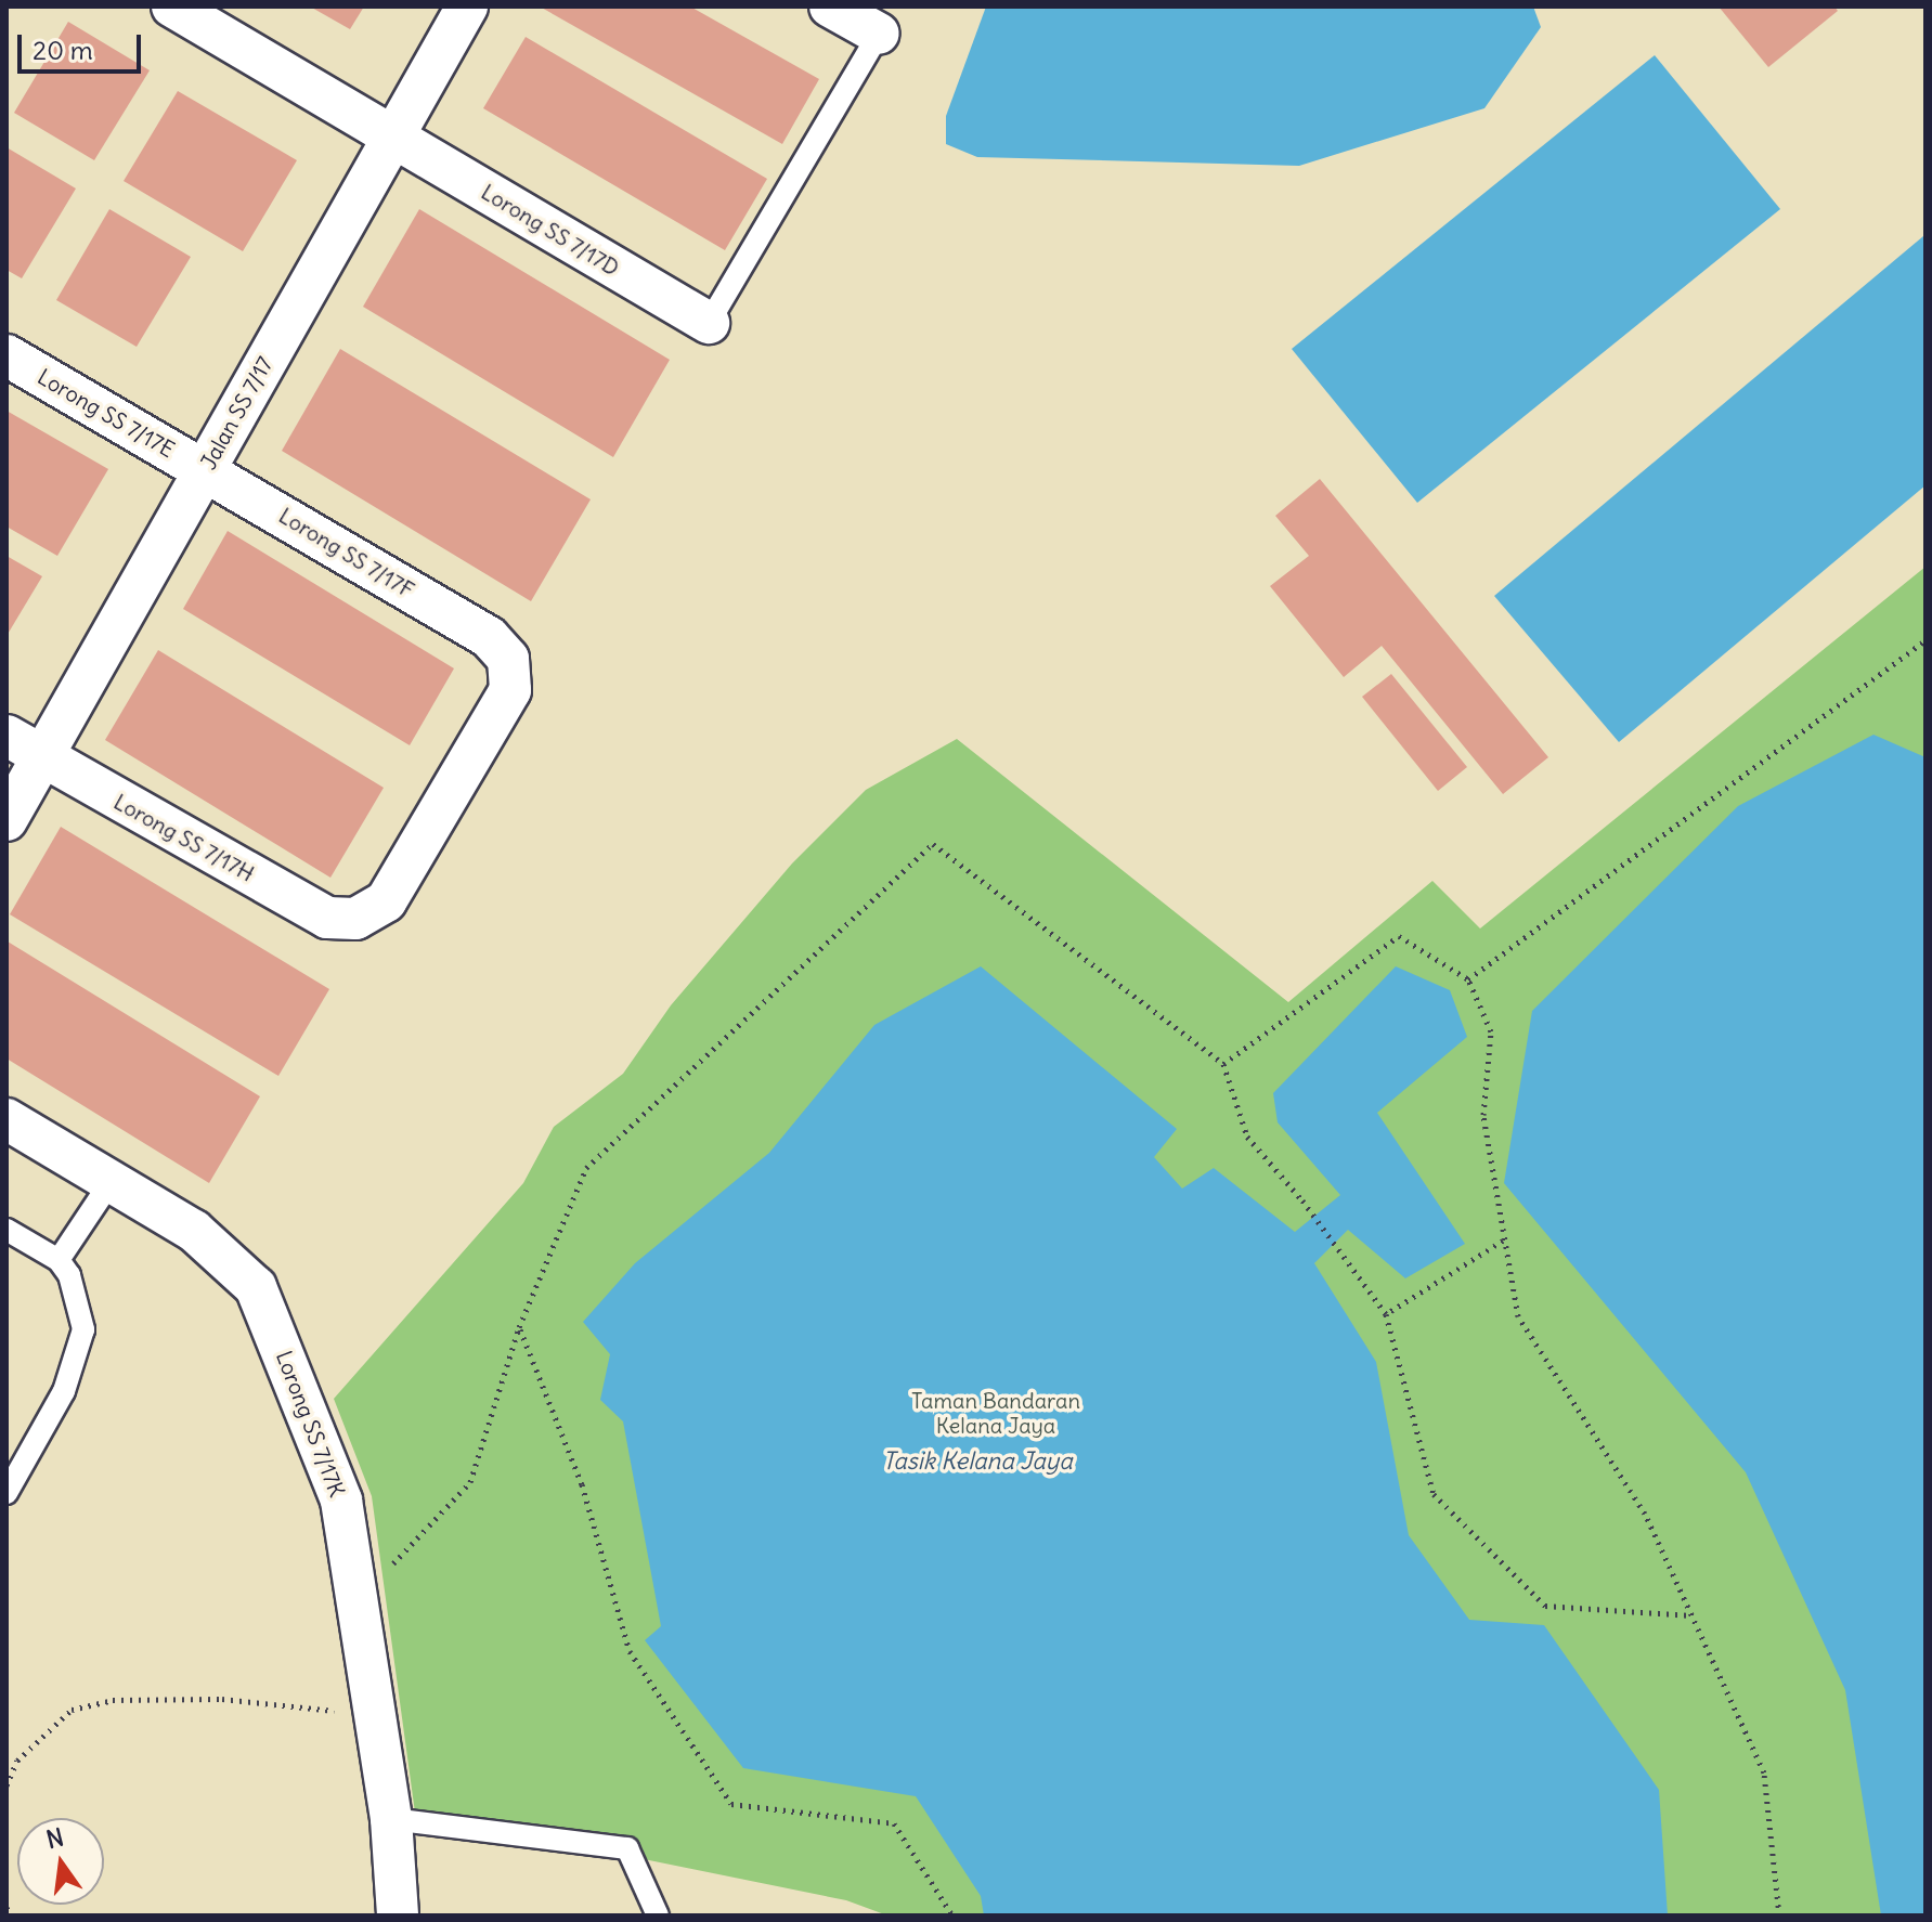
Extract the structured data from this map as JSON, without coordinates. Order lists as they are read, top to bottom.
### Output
{
  "streets": {
    "street": [
      "Lorong SS 7/17D",
      "Lorong SS 7/17E",
      "Jalan SS 7/17",
      "Lorong SS 7/17F",
      "Lorong SS 7/17H",
      "Lorong SS 7/17K"
    ]
  },
  "crossings": [
    ["Lorong SS 7/17D", "Jalan SS 7/17"],
    ["Lorong SS 7/17E", "Jalan SS 7/17"],
    ["Lorong SS 7/17E", "Lorong SS 7/17F"],
    ["Jalan SS 7/17", "Lorong SS 7/17F"],
    ["Jalan SS 7/17", "Lorong SS 7/17H"],
    ["Lorong SS 7/17F", "Lorong SS 7/17H"]
  ],
  "water": ["Tasik Kelana Jaya"],
  "parks": ["Taman Bandaran Kelana Jaya"],
  "scale_bar": "20 m",
  "north": "top"
}
